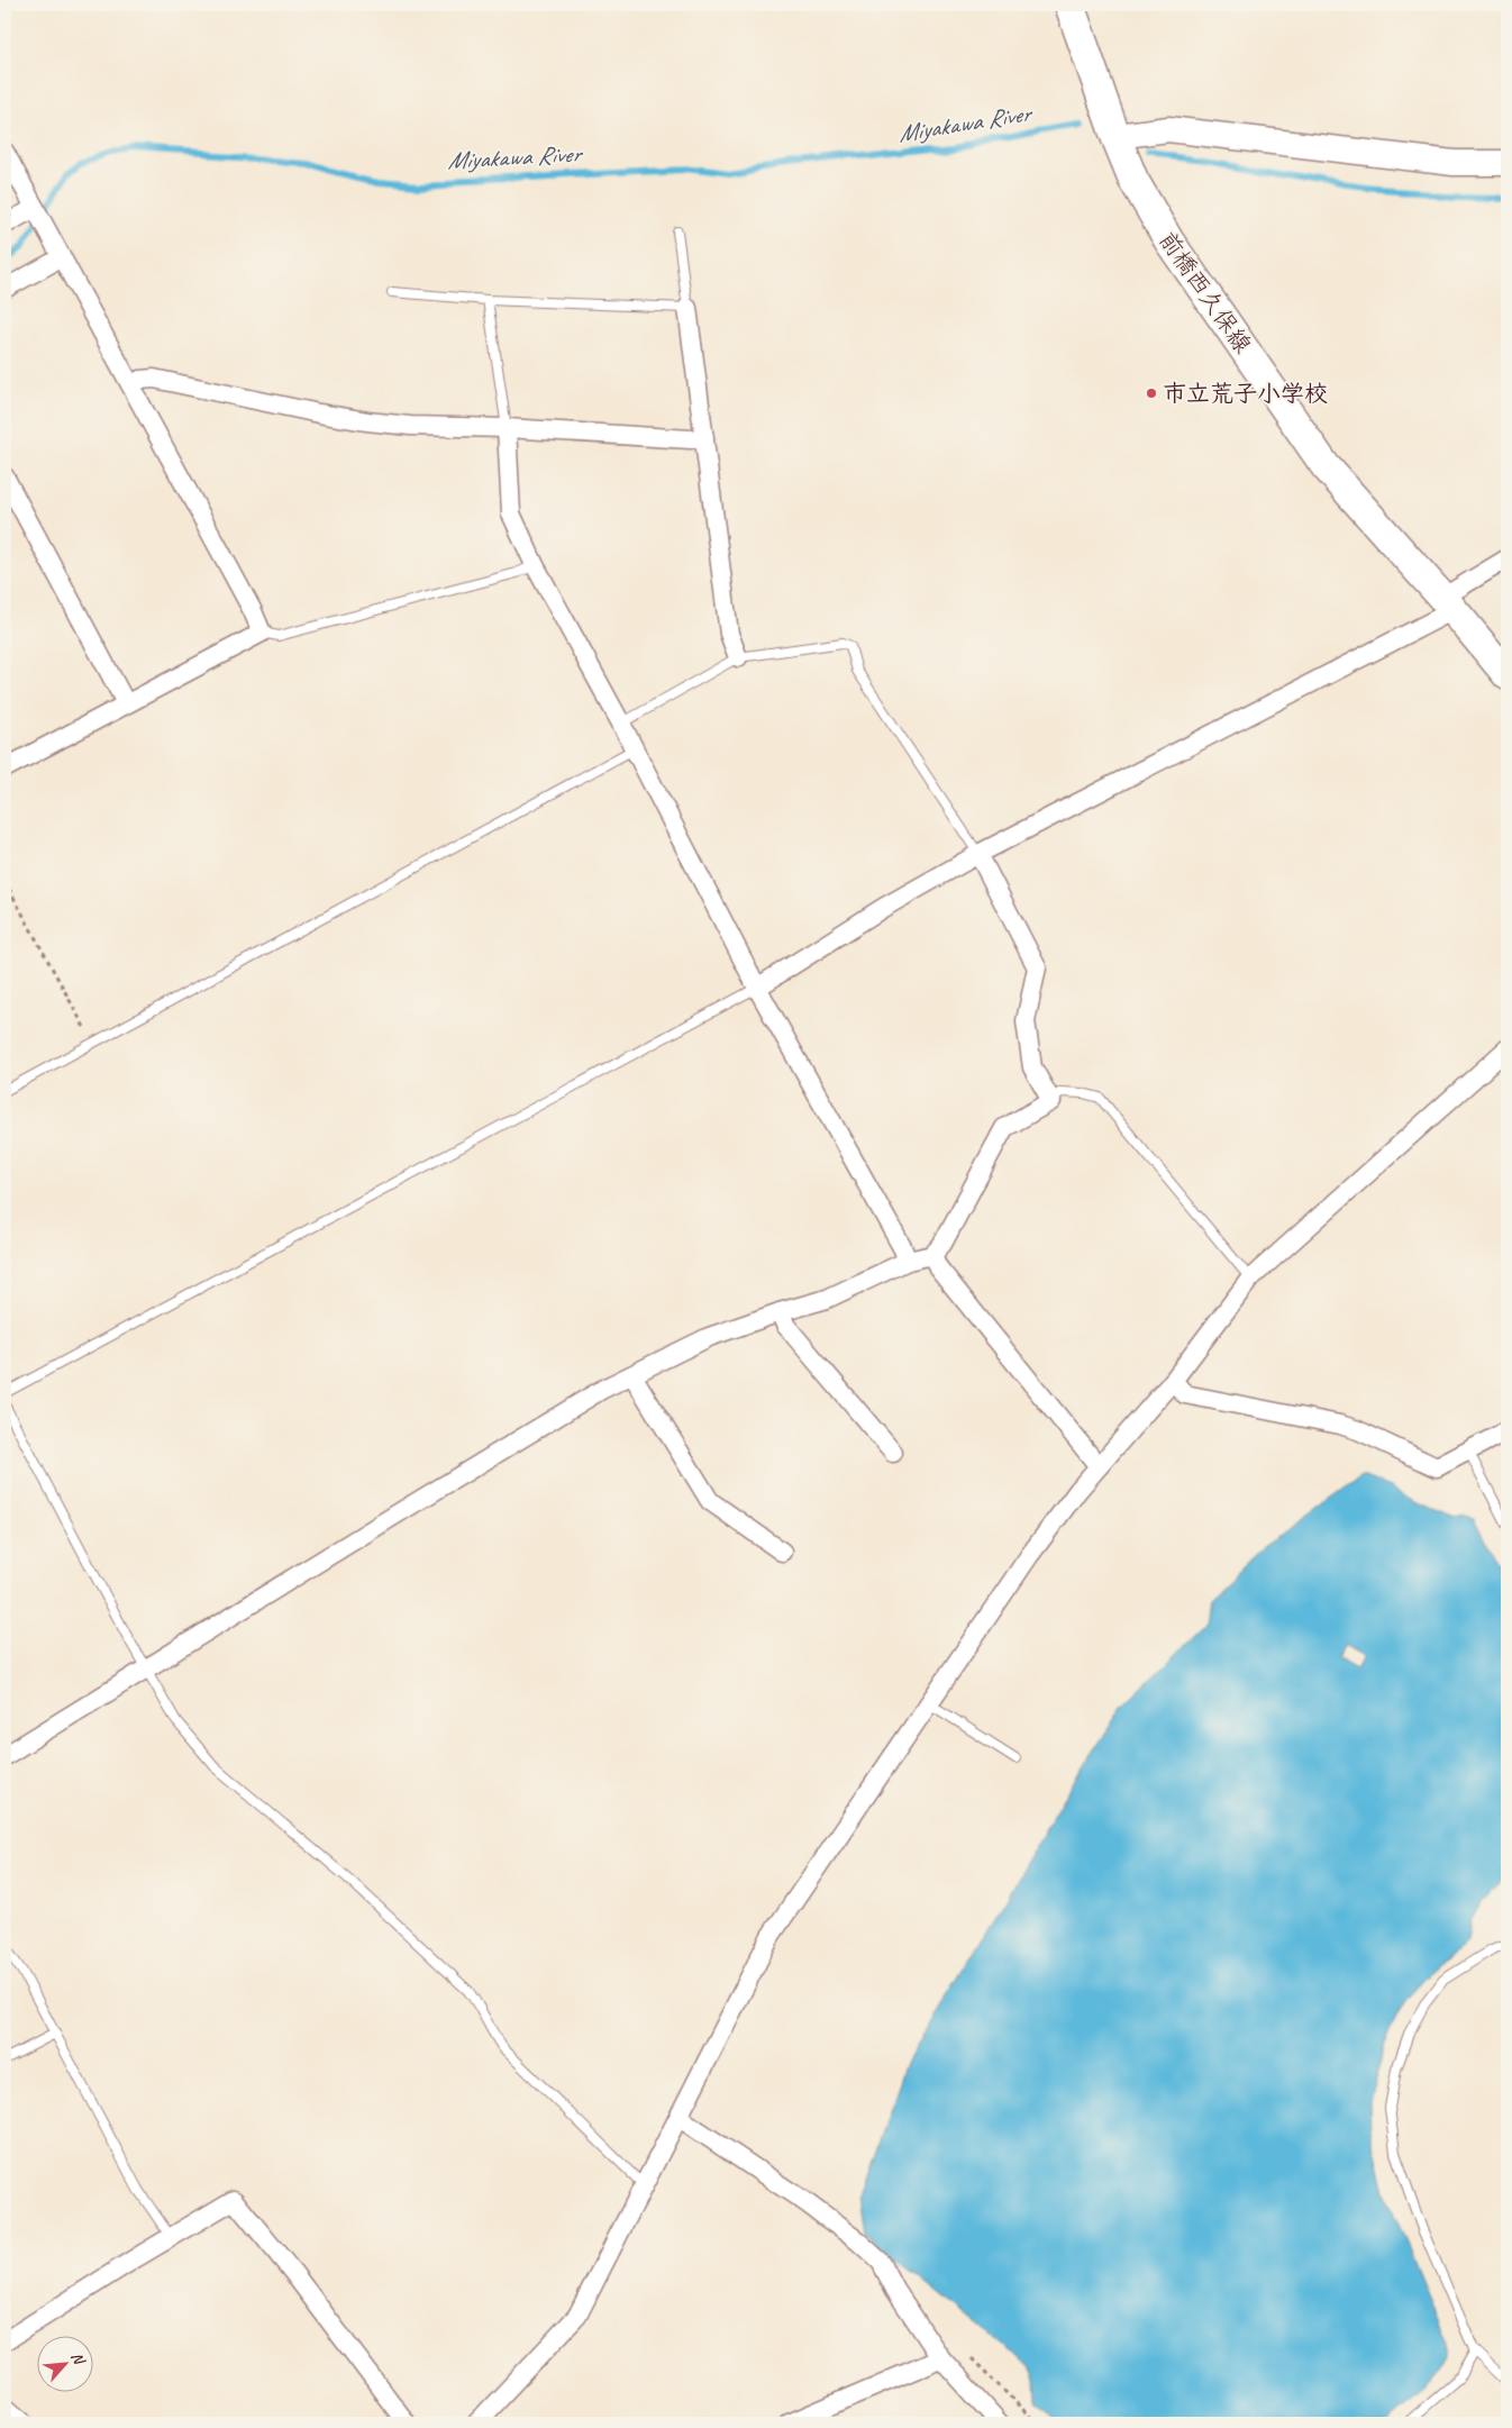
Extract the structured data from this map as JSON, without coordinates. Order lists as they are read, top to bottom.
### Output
{
  "streets": {
    "main road": ["前橋西久保線"]
  },
  "water": ["Miyakawa River"],
  "places": ["市立荒子小学校"],
  "north": "top right"
}
